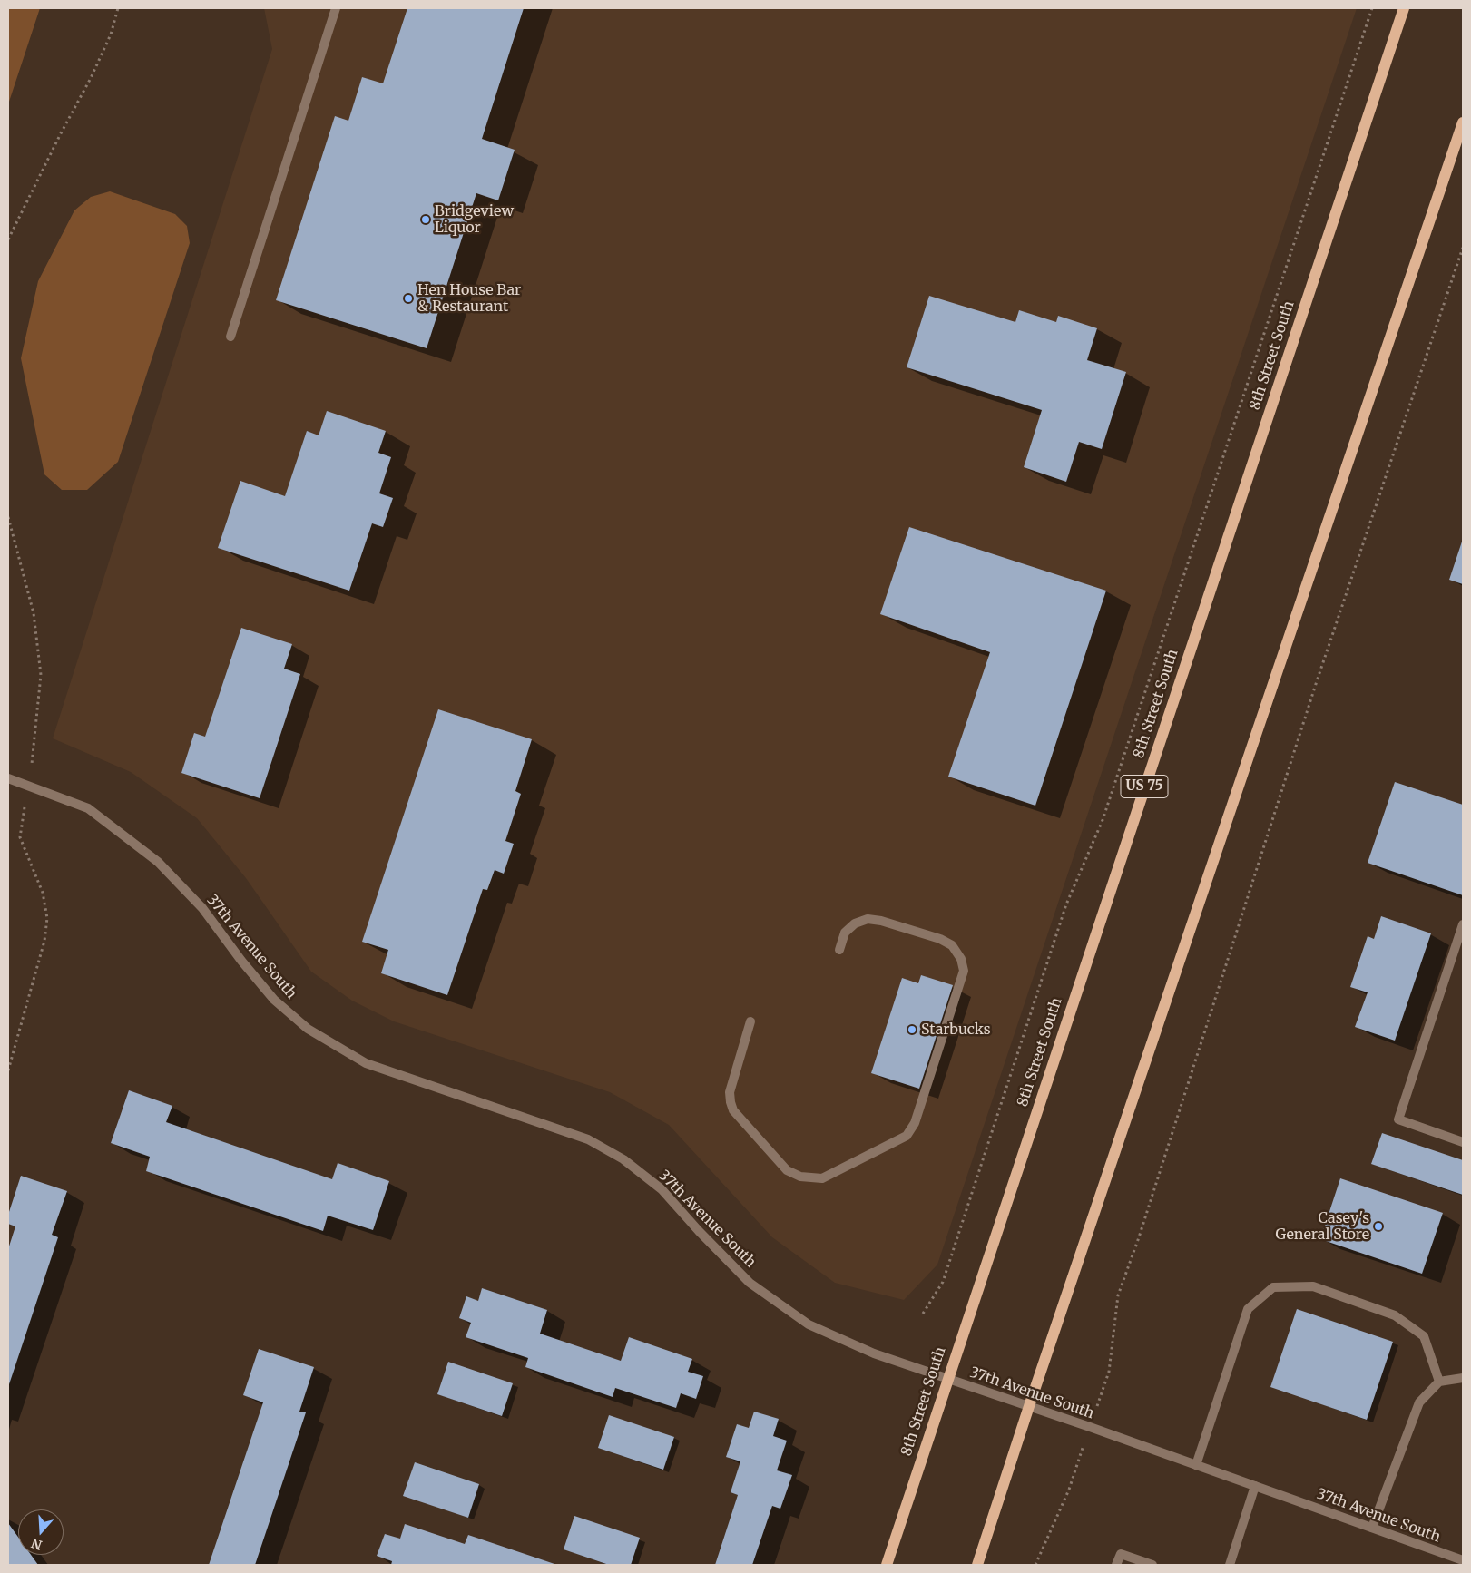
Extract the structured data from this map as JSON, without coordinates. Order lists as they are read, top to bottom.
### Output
{
  "streets": {
    "main road": ["8th Street South", "US 75"],
    "street": ["37th Avenue South"]
  },
  "crossings": [
    ["8th Street South", "37th Avenue South"]
  ],
  "places": [
    "Bridgeview Liquor",
    "Hen House Bar & Restaurant",
    "Starbucks",
    "Casey's General Store"
  ],
  "north": "bottom"
}
